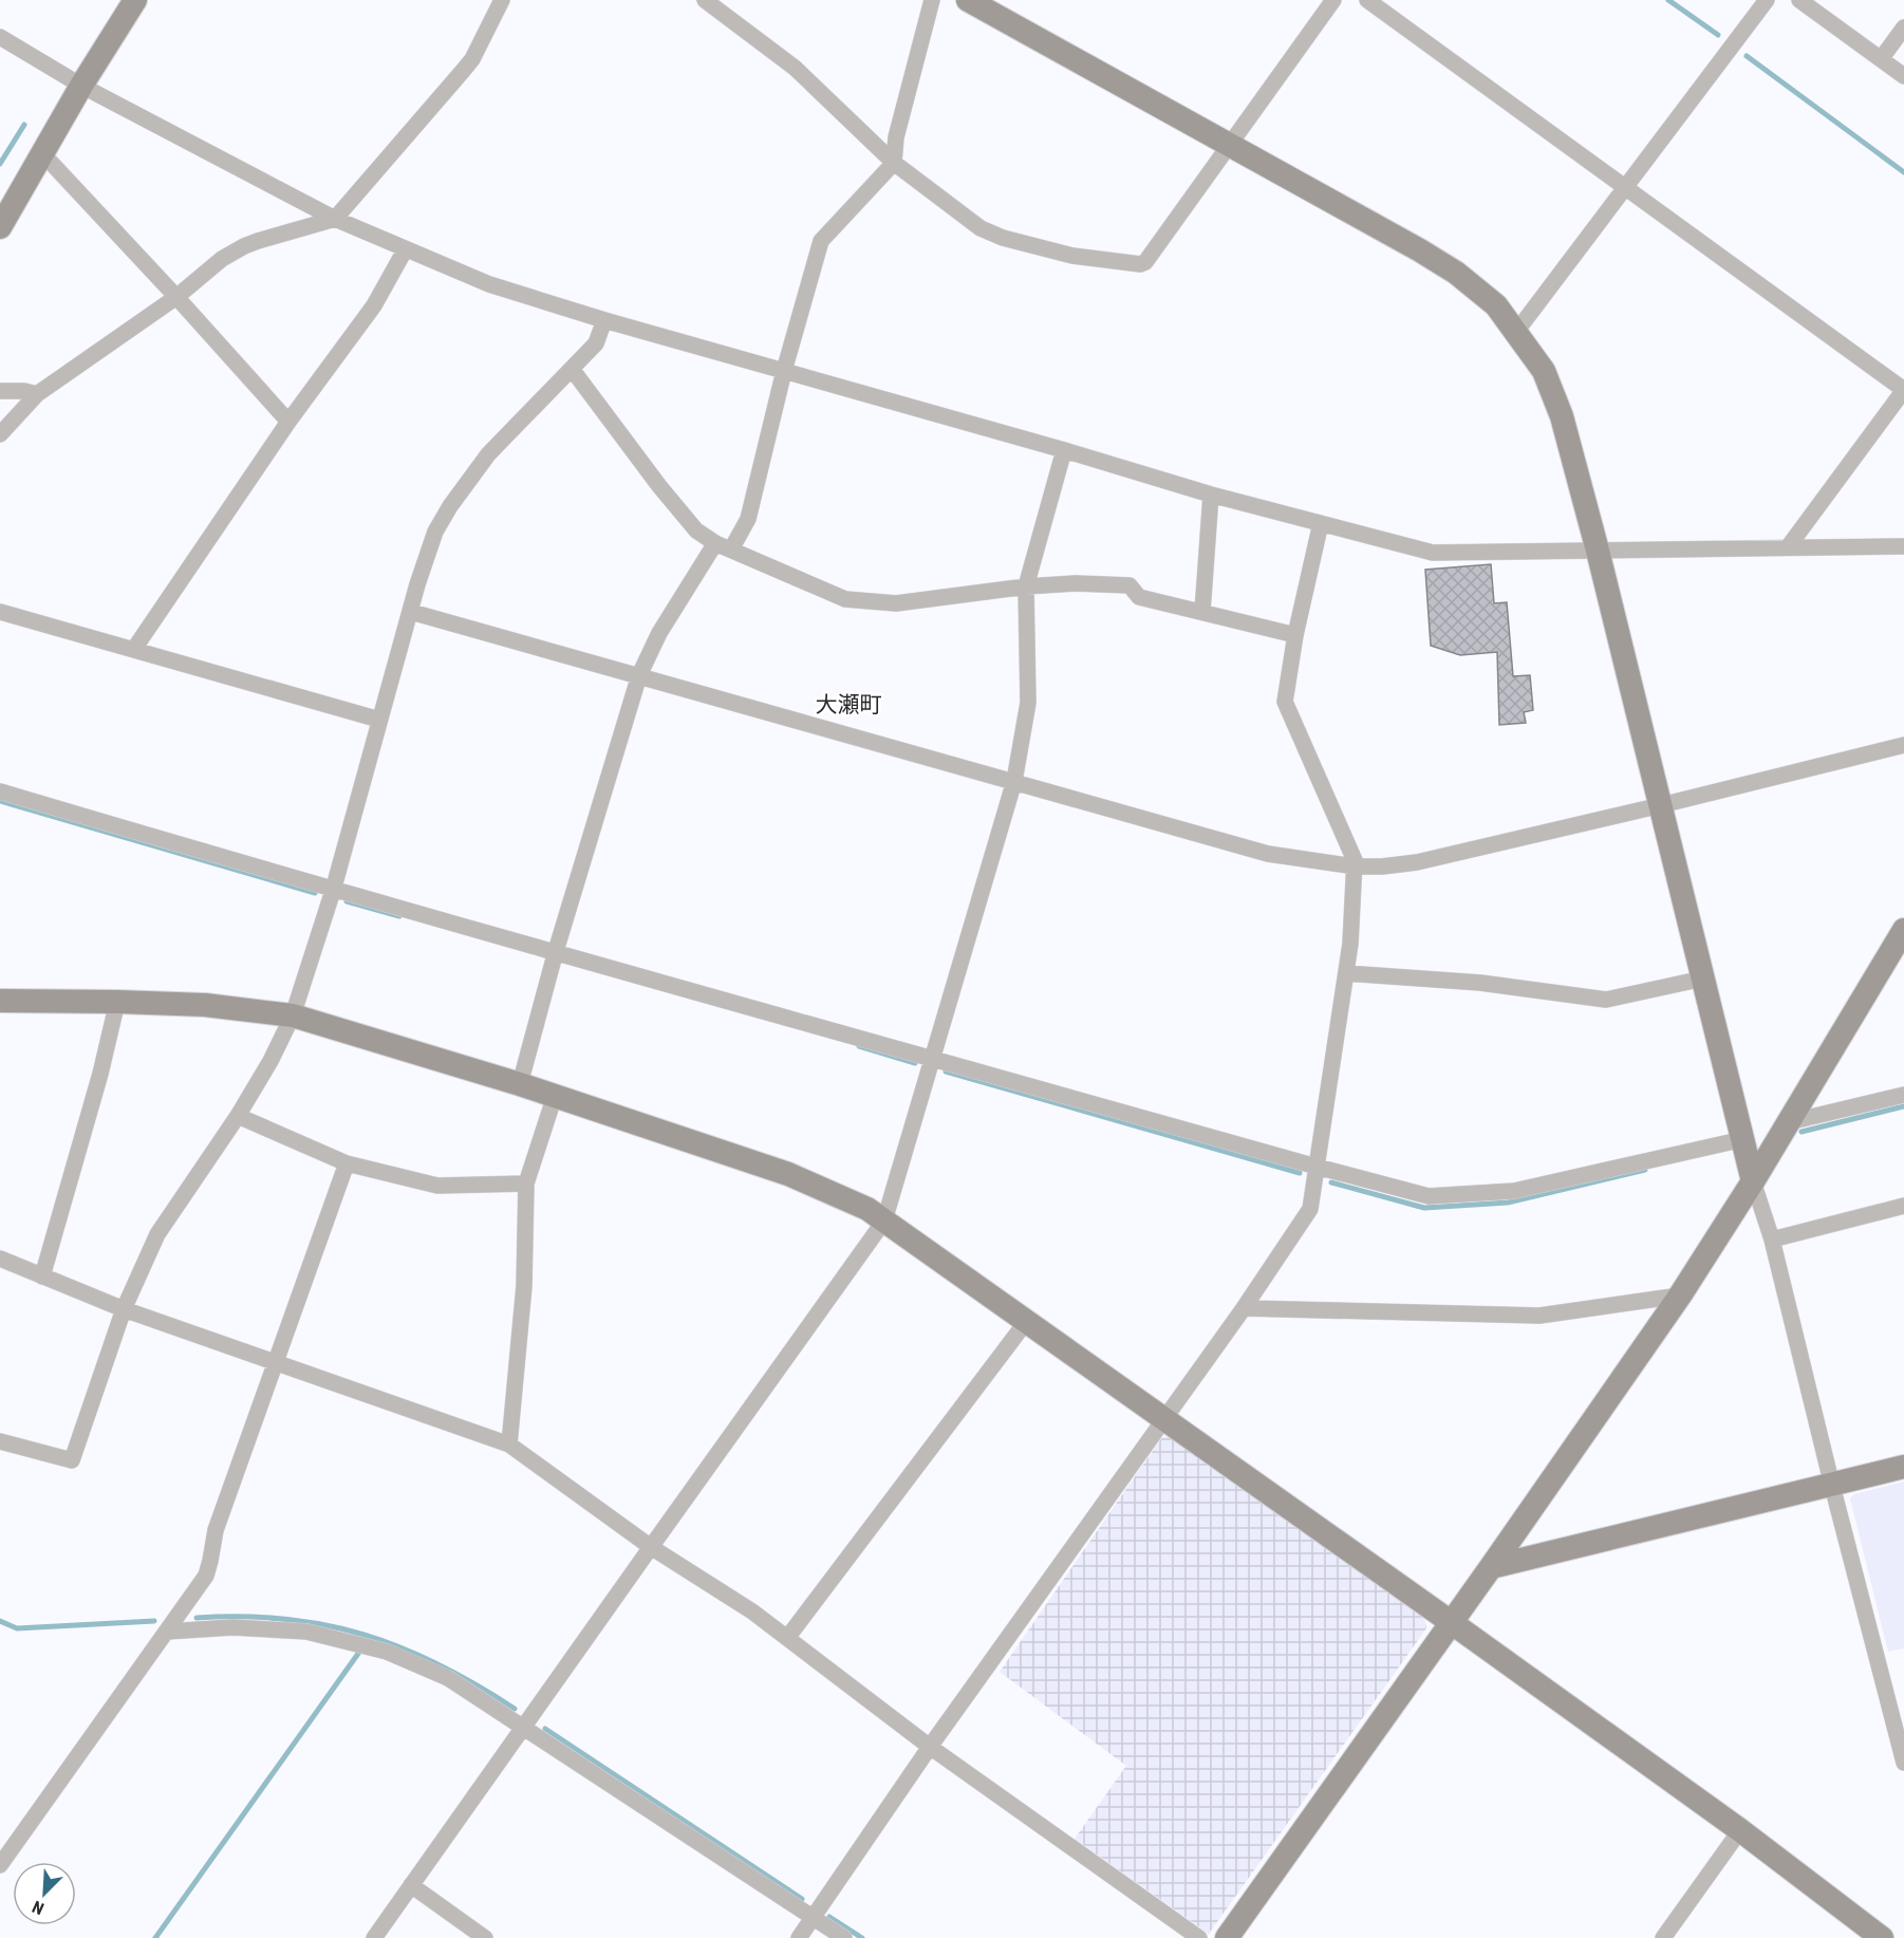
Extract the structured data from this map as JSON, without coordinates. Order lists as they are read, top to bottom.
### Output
{
  "districts": ["大瀬町"],
  "north": "bottom left"
}
